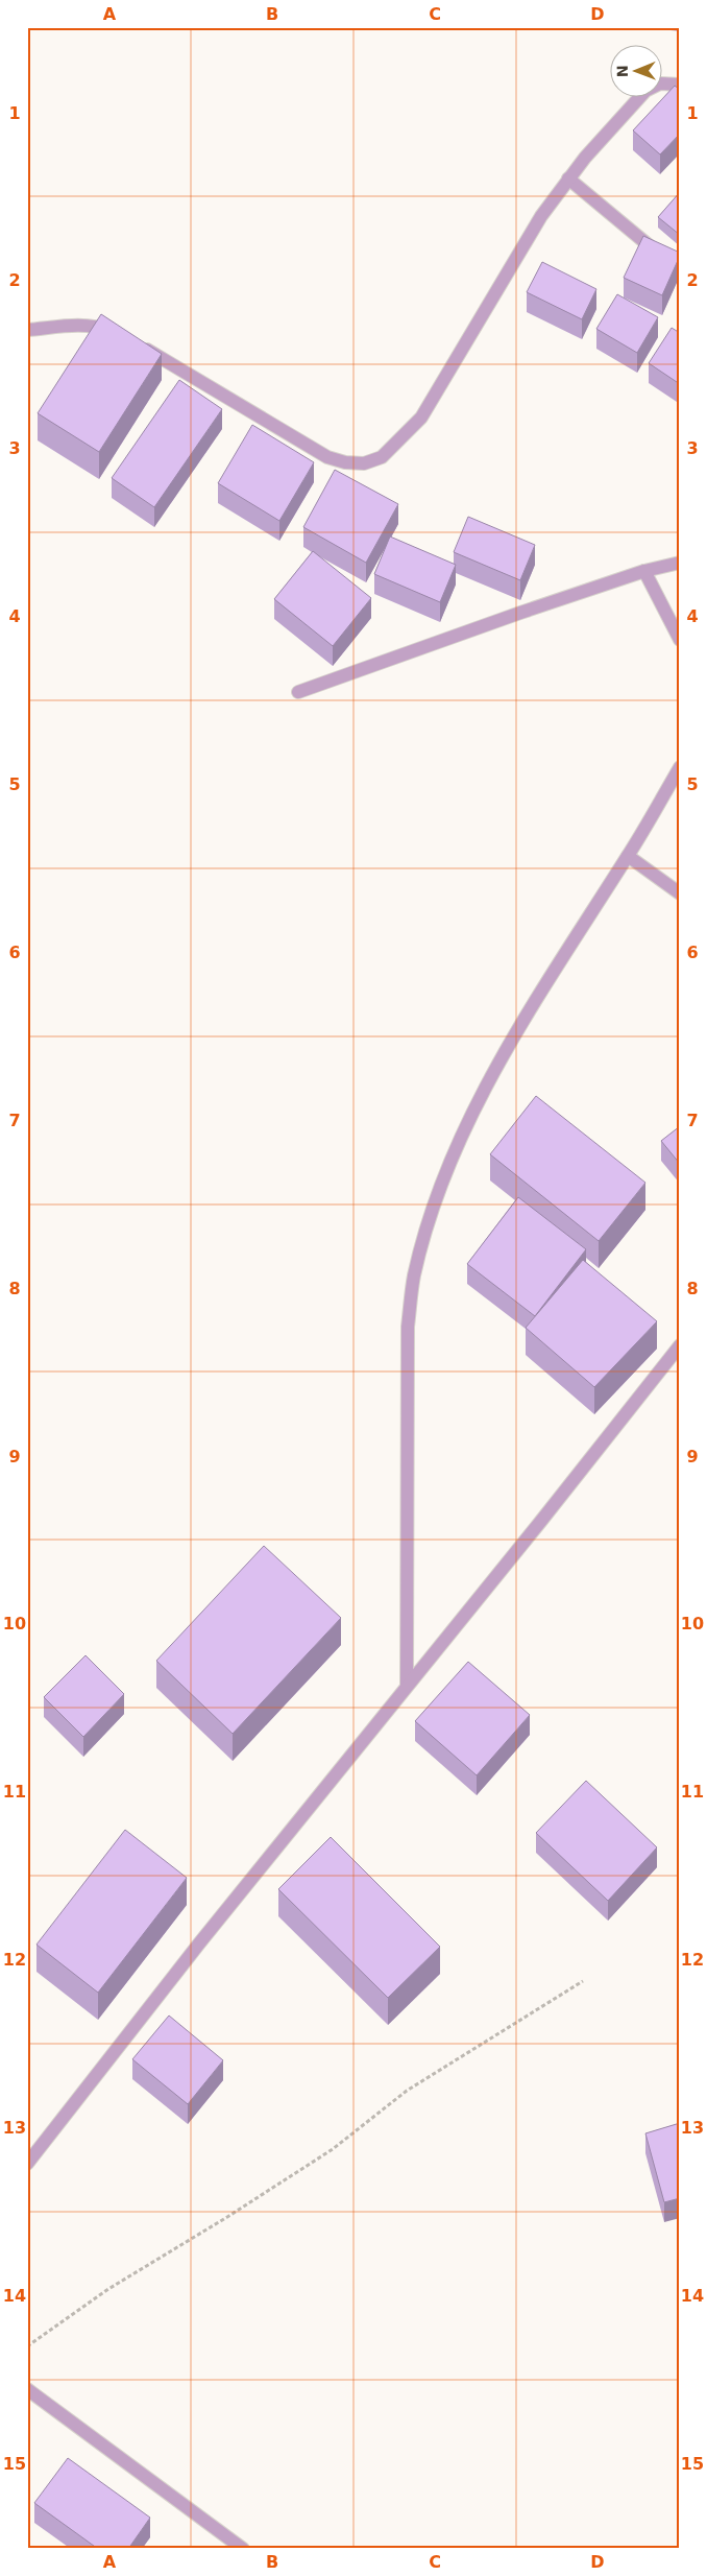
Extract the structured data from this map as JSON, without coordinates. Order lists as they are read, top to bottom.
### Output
{
  "north": "left",
  "grid": {
    "columns": [
      "A",
      "B",
      "C",
      "D"
    ],
    "rows": [
      "1",
      "2",
      "3",
      "4",
      "5",
      "6",
      "7",
      "8",
      "9",
      "10",
      "11",
      "12",
      "13",
      "14",
      "15"
    ]
  }
}
